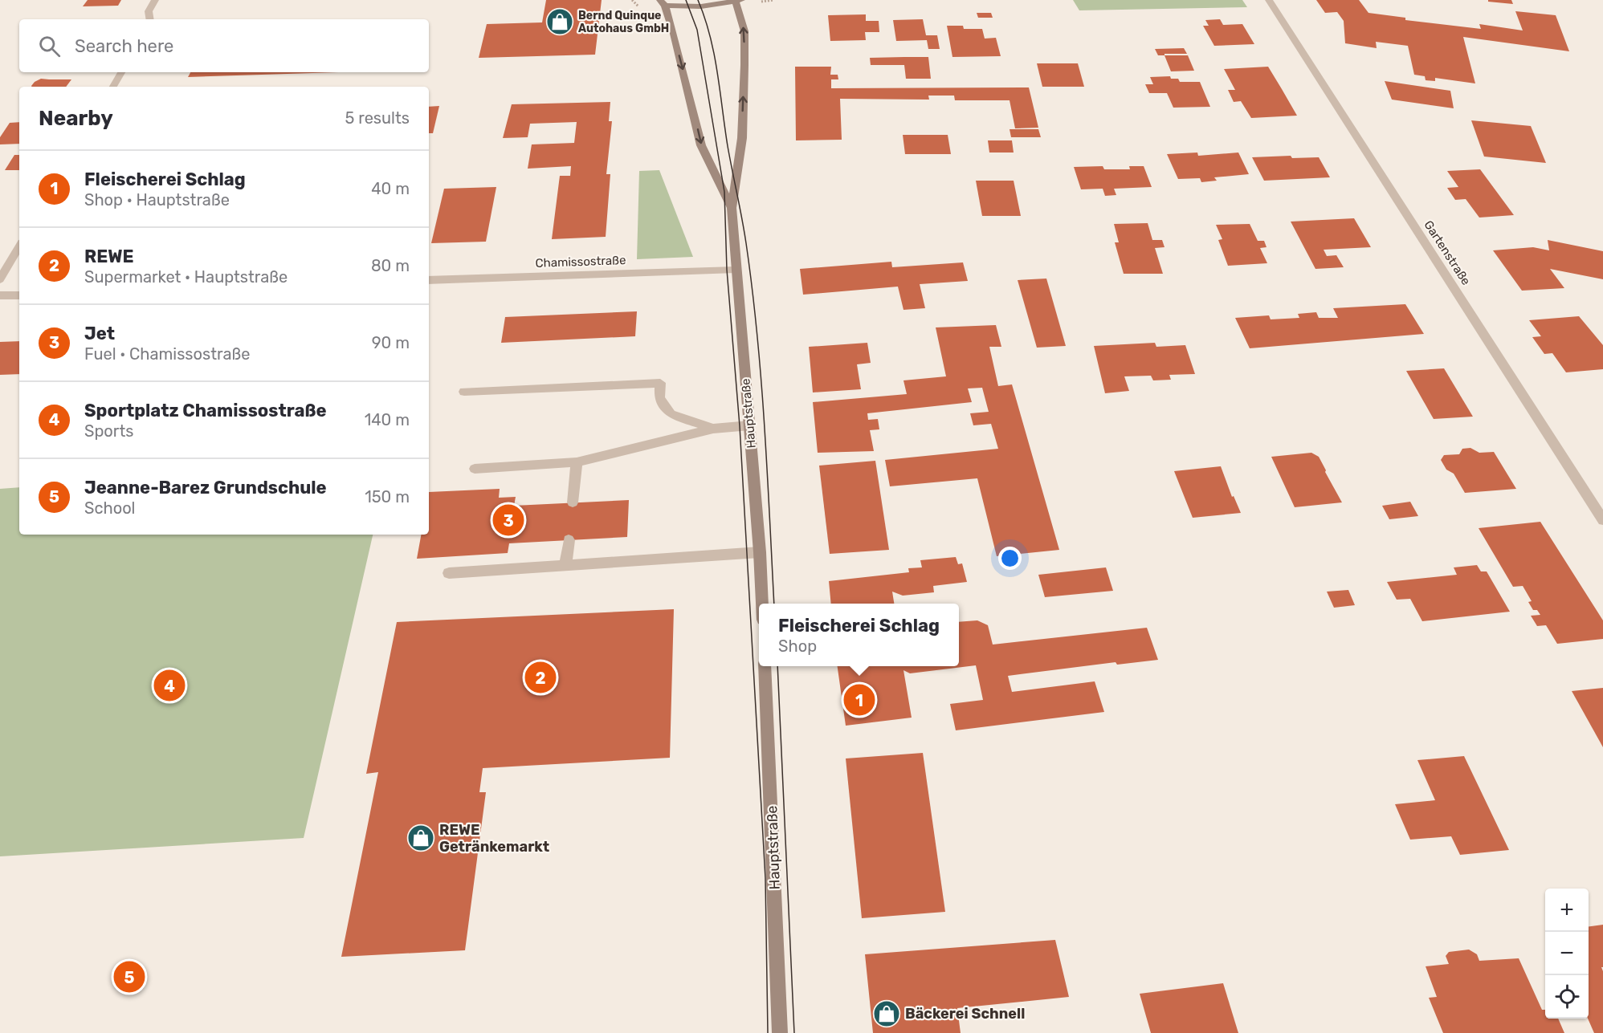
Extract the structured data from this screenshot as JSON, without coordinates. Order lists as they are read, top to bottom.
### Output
{
  "streets": {
    "main road": ["Hauptstraße"],
    "street": ["Gartenstraße", "Chamissostraße"]
  },
  "crossings": [
    ["Chamissostraße", "Hauptstraße"]
  ],
  "places": {
    "shop": ["Bernd Quinque Autohaus GmbH", "REWE Getränkemarkt", "Bäckerei Schnell"]
  },
  "page": {
    "search": "Search here",
    "heading": ["Nearby", "5 results"],
    "list": [
      {
        "mark": "1",
        "name": "Fleischerei Schlag",
        "note": "Shop · Hauptstraße",
        "value": "40 m"
      },
      {
        "mark": "2",
        "name": "REWE",
        "note": "Supermarket · Hauptstraße",
        "value": "80 m"
      },
      {
        "mark": "3",
        "name": "Jet",
        "note": "Fuel · Chamissostraße",
        "value": "90 m"
      },
      {
        "mark": "4",
        "name": "Sportplatz Chamissostraße",
        "note": "Sports",
        "value": "140 m"
      },
      {
        "mark": "5",
        "name": "Jeanne-Barez Grundschule",
        "note": "School",
        "value": "150 m"
      }
    ],
    "pins": [
      "3",
      "2",
      "4",
      "1",
      "5"
    ],
    "popup": ["Fleischerei Schlag", "Shop"],
    "map_buttons": ["+", "−"]
  }
}
